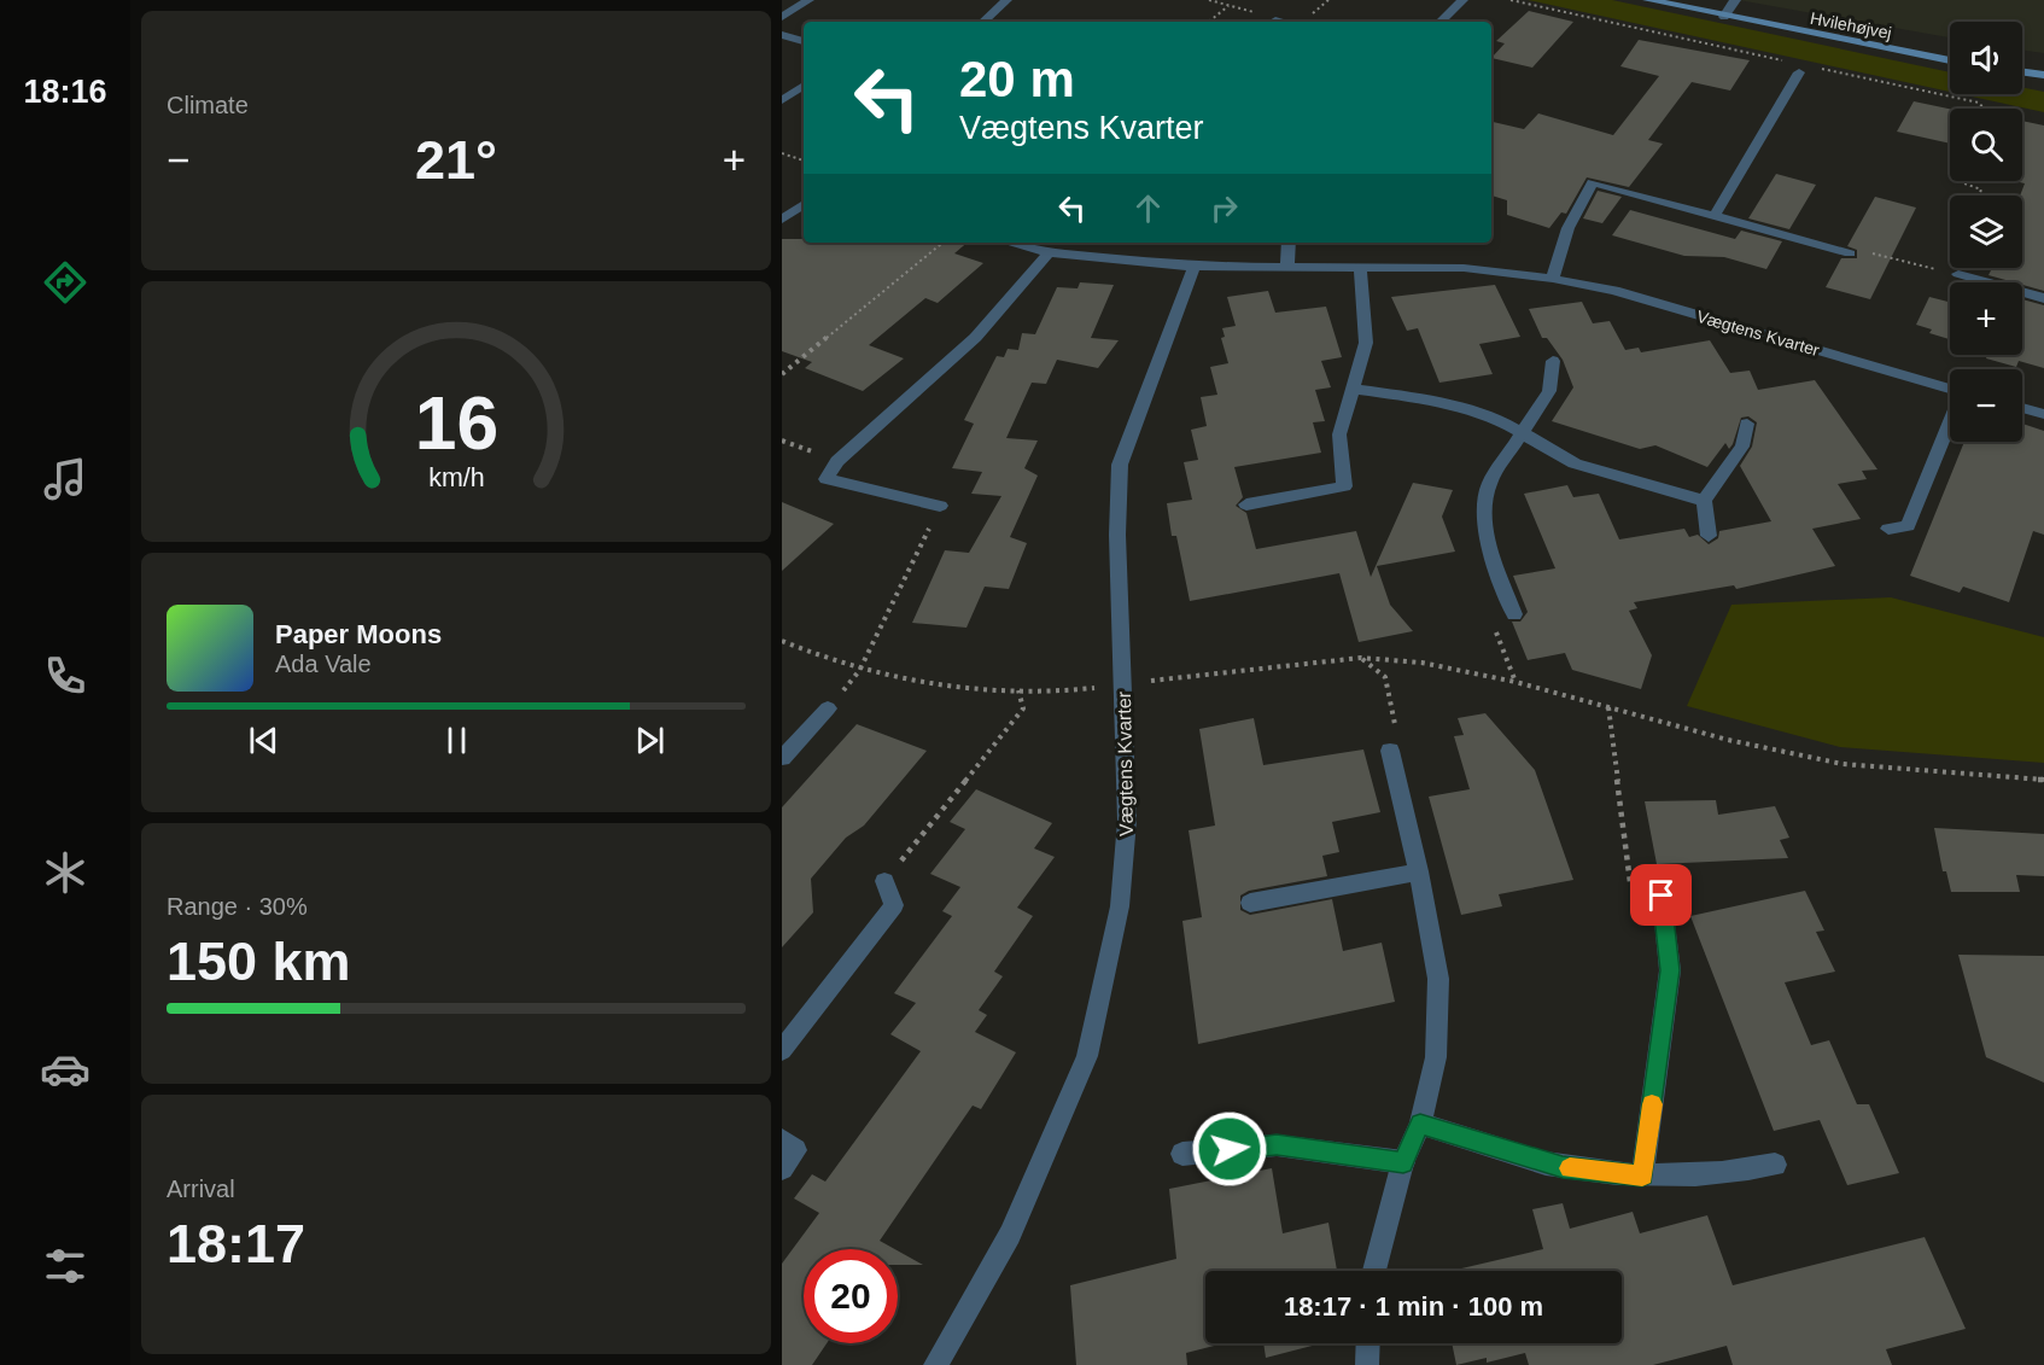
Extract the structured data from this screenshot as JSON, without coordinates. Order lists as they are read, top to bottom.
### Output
{
  "streets": {
    "street": ["Hvilehøjvej", "Vægtens Kvarter"]
  },
  "page": {
    "tabs": "18:16",
    "tile": [
      "Climate",
      ["Range · 30%", "150 km"],
      ["Arrival", "18:17"]
    ],
    "map_buttons": ["+", "−"],
    "turn": ["20 m", "Vægtens Kvarter"],
    "heat": ["−", "21°", "+"],
    "song": ["Paper Moons", "Ada Vale"],
    "limit": "20",
    "trip": "18:17 · 1 min · 100 m",
    "gauge": ["16", "km/h"]
  }
}
